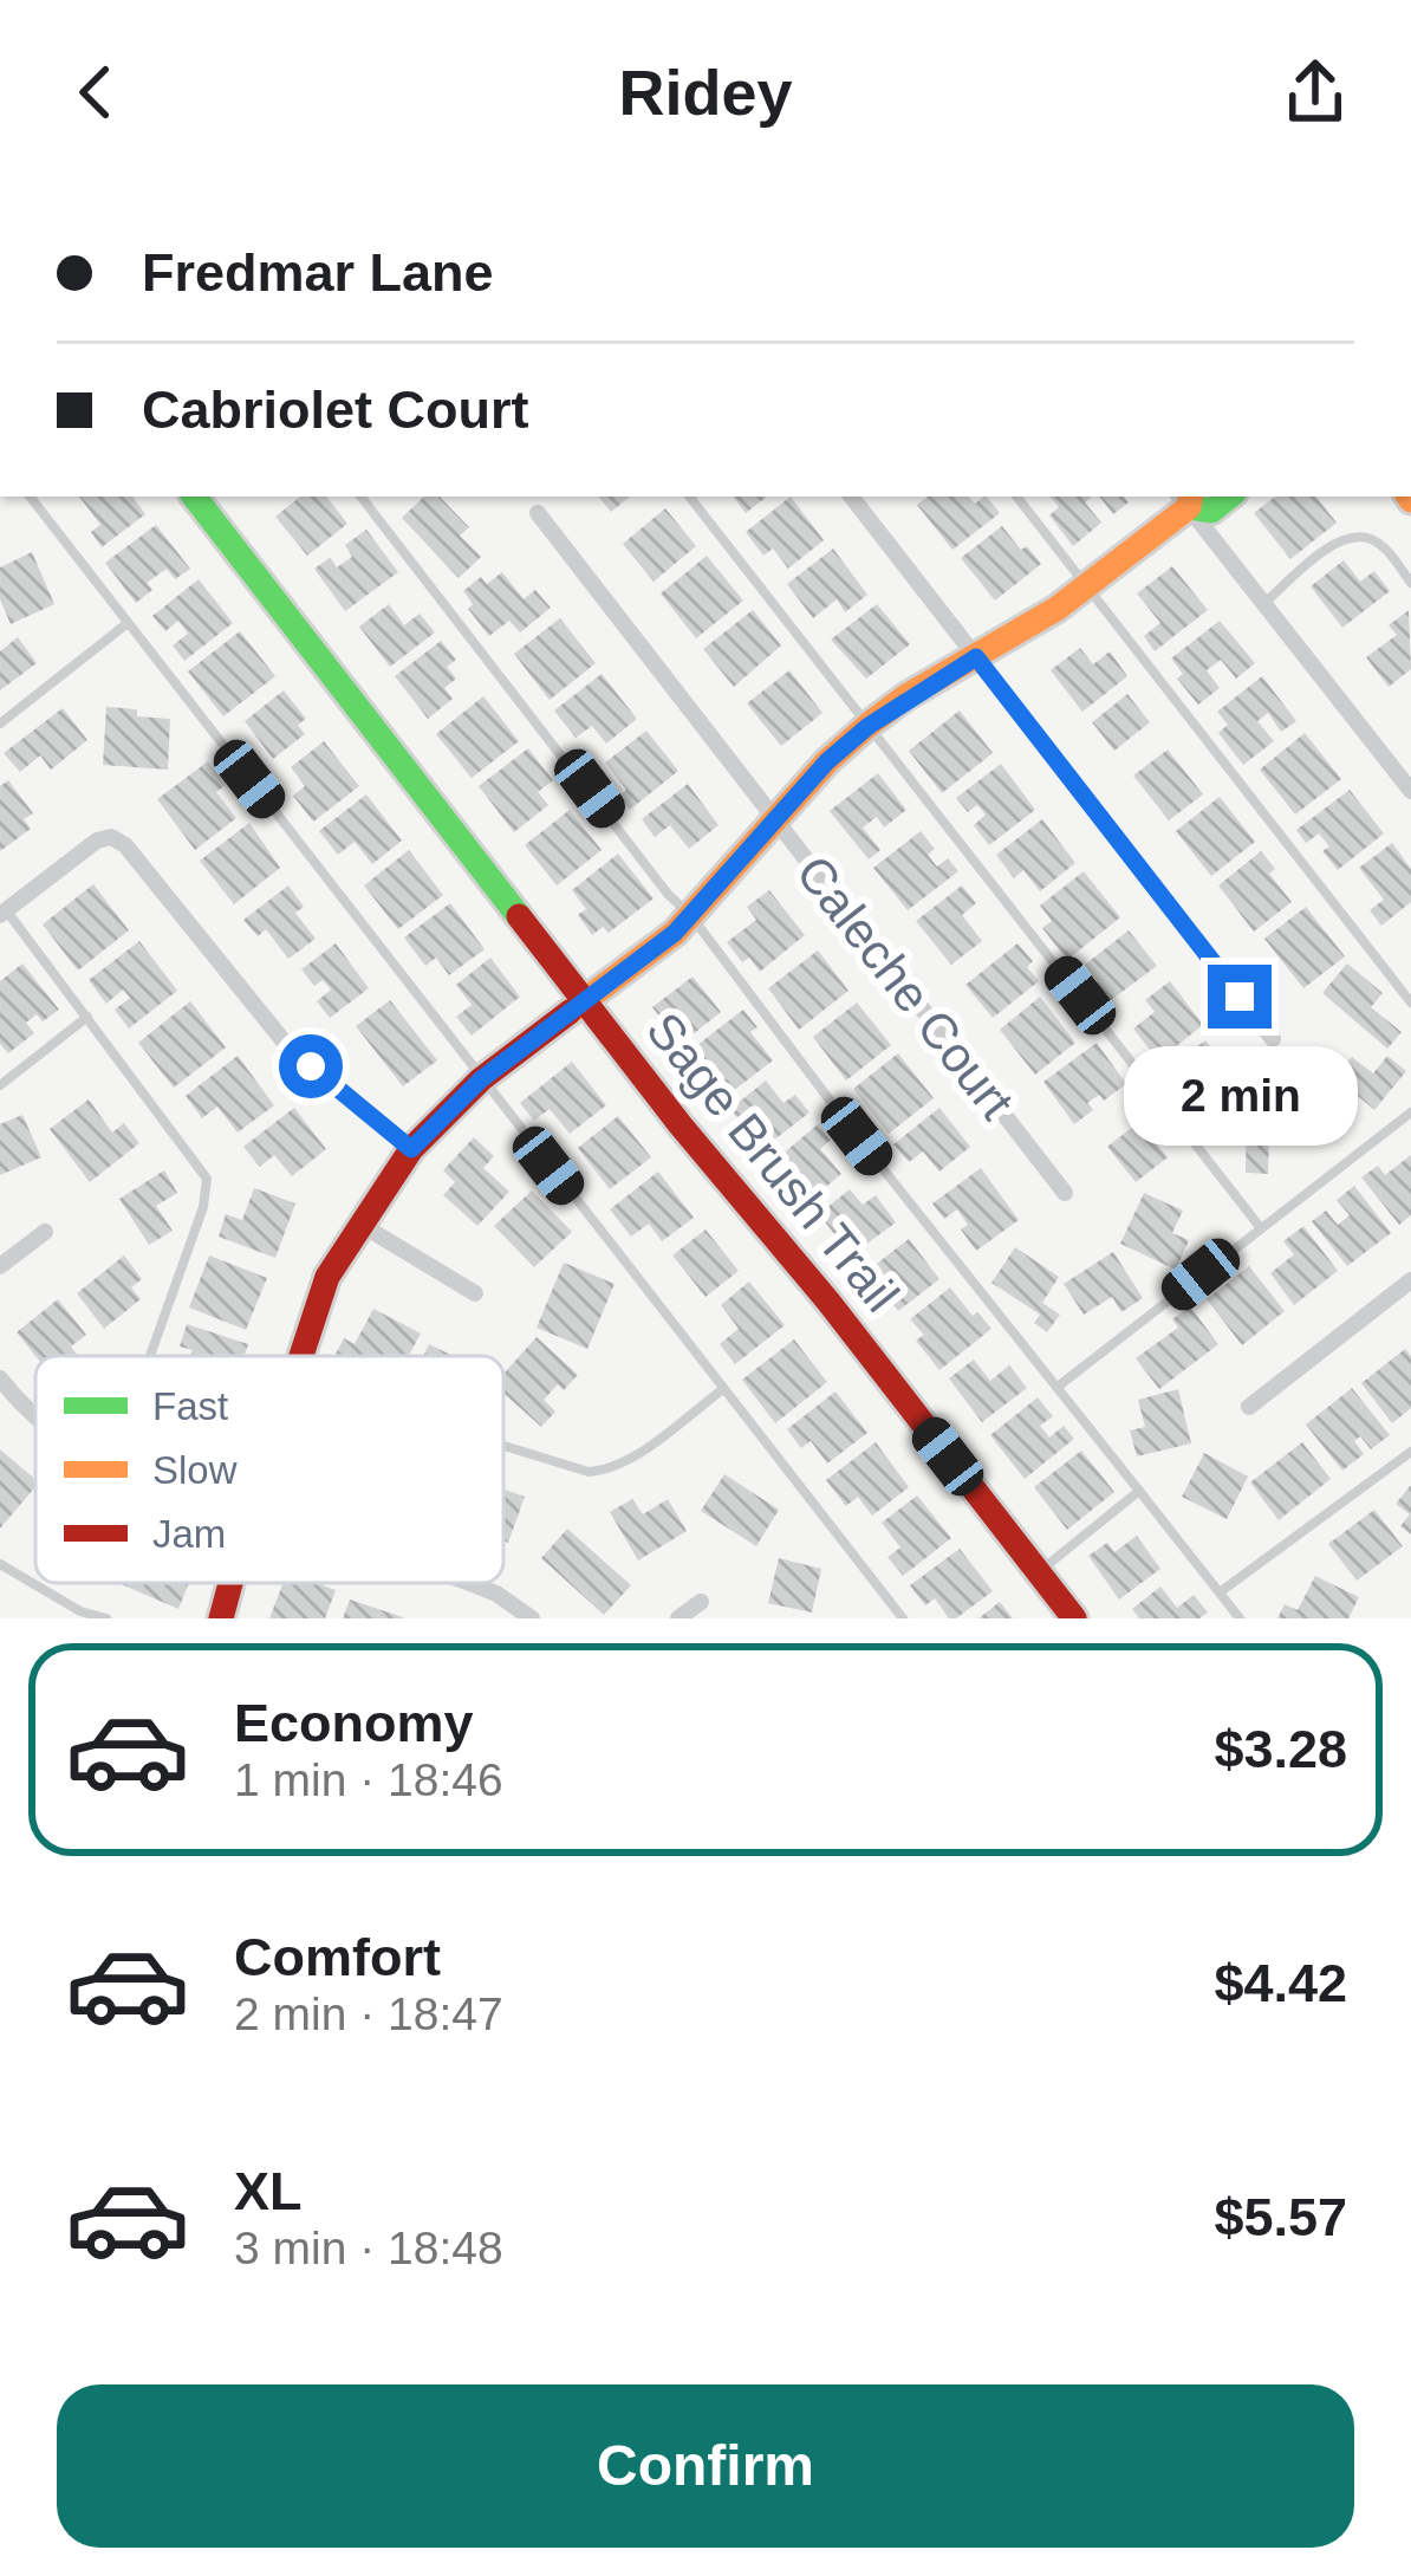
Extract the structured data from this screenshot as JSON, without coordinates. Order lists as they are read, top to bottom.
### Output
{
  "streets": {
    "street": ["Caleche Court", "Sage Brush Trail"]
  },
  "legend": ["Fast", "Slow", "Jam"],
  "page": {
    "header": "Ridey",
    "banner": ["Fredmar Lane", "Cabriolet Court"],
    "bubble": "2 min",
    "list": [
      {
        "name": "Economy",
        "note": "1 min · 18:46",
        "value": "$3.28"
      },
      {
        "name": "Comfort",
        "note": "2 min · 18:47",
        "value": "$4.42"
      },
      {
        "name": "XL",
        "note": "3 min · 18:48",
        "value": "$5.57"
      }
    ],
    "buttons": "Confirm"
  }
}
